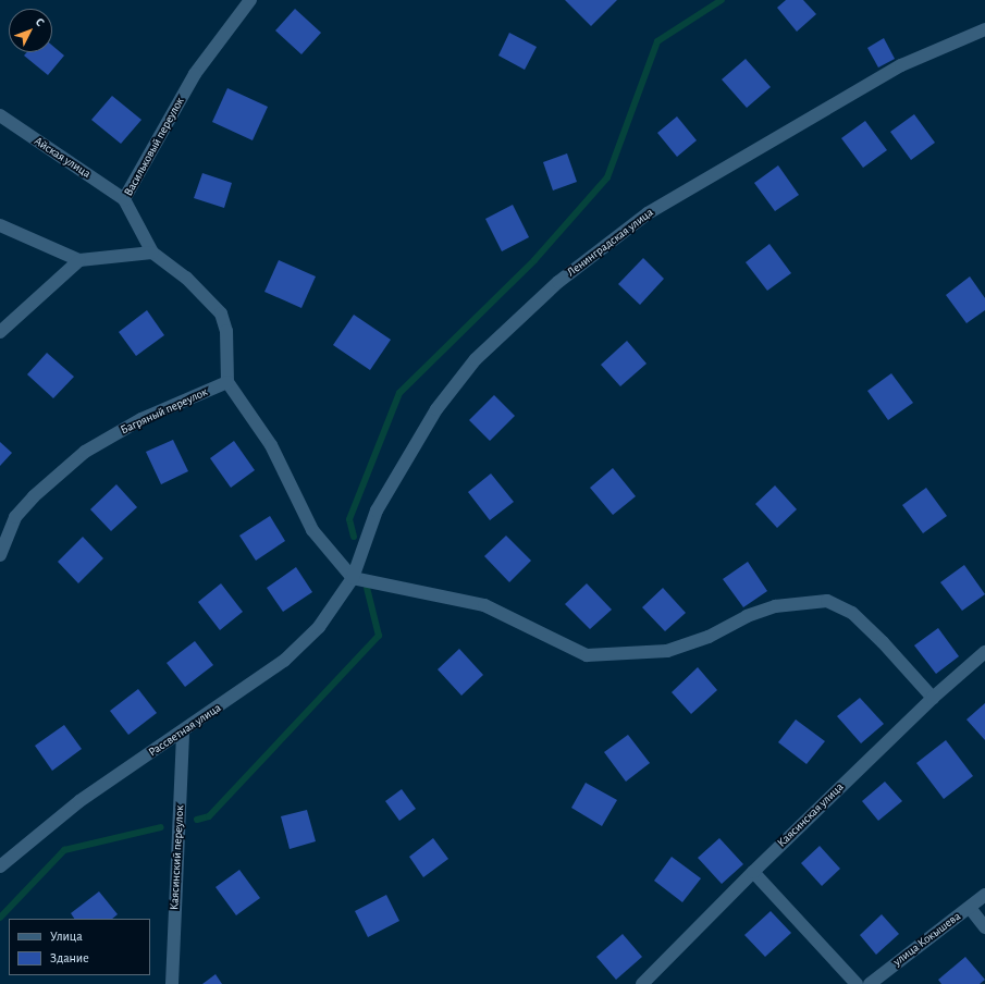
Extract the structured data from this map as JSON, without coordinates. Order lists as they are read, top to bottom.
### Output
{
  "streets": {
    "street": [
      "Васильковый переулок",
      "Айская улица",
      "Ленинградская улица",
      "Багряный переулок",
      "Рассветная улица",
      "Каясинская улица",
      "Каясинский переулок",
      "улица Кокышева"
    ]
  },
  "crossings": [
    ["Васильковый переулок", "Айская улица"],
    ["Васильковый переулок", "Багряный переулок"],
    ["Ленинградская улица", "Рассветная улица"],
    ["Рассветная улица", "Каясинский переулок"]
  ],
  "legend": ["Улица", "Здание"],
  "north": "top right"
}
